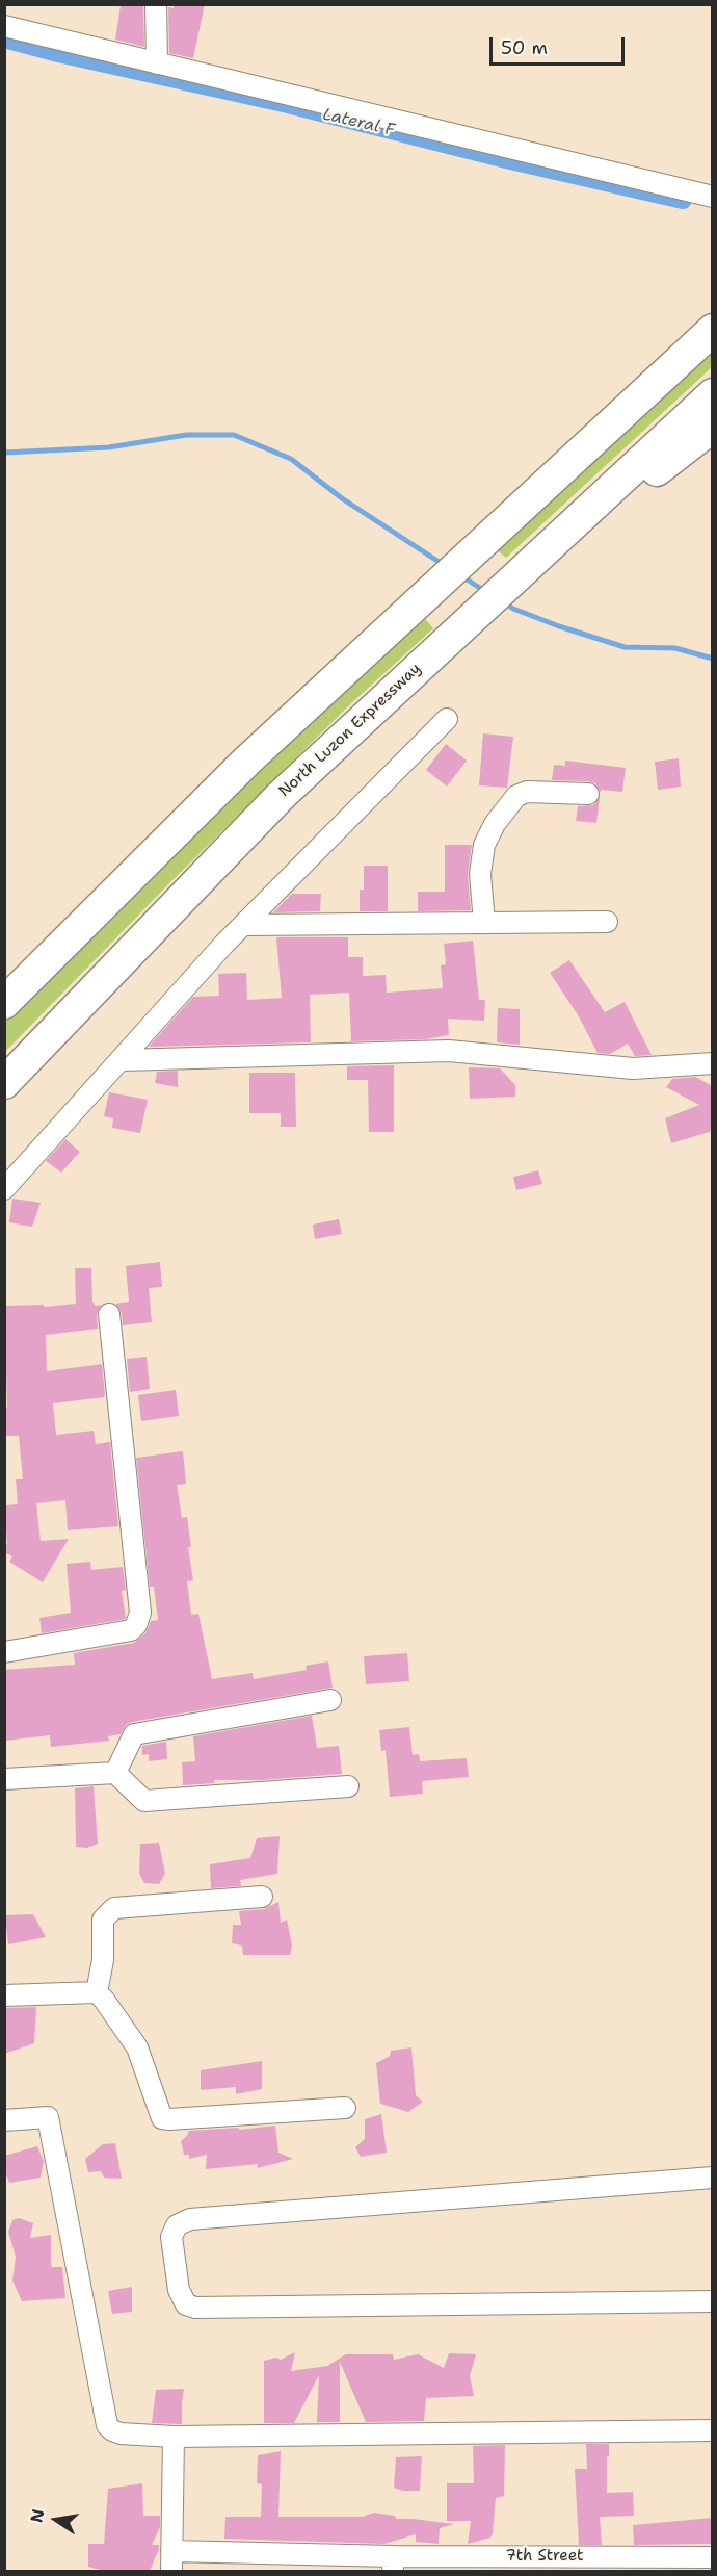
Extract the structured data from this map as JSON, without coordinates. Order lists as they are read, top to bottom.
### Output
{
  "streets": {
    "highway": ["North Luzon Expressway"],
    "street": ["7th Street"]
  },
  "water": ["Lateral F"],
  "scale_bar": "50 m",
  "north": "left"
}
